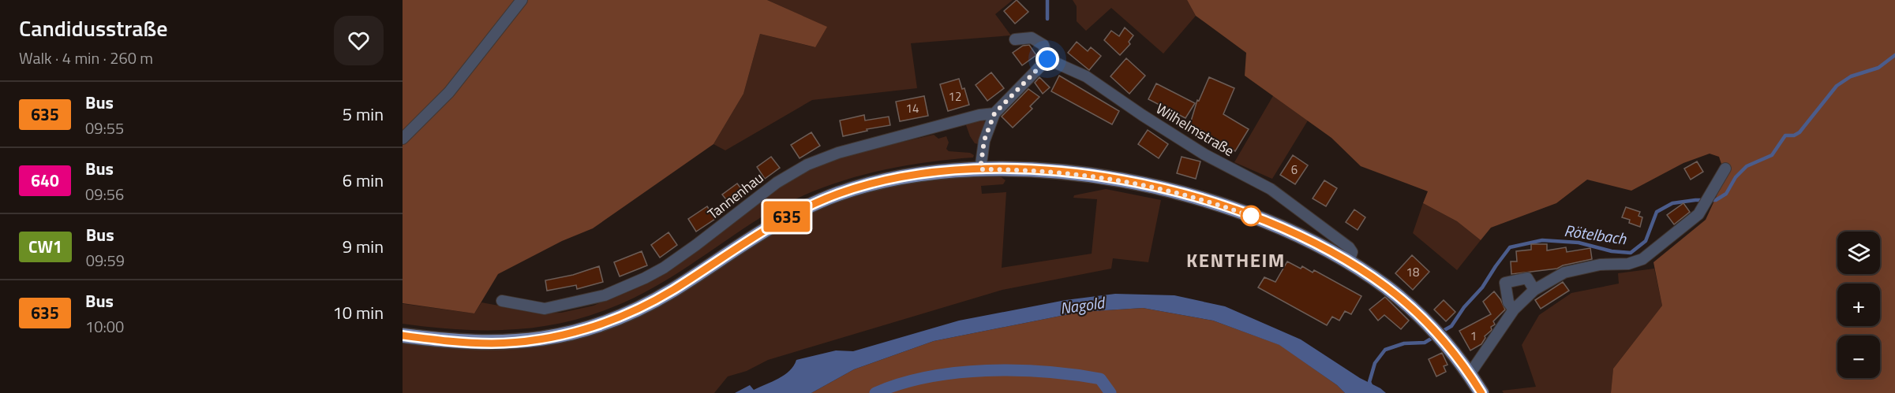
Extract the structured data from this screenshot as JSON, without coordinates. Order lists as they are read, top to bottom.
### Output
{
  "streets": {
    "street": ["Wilhelmstraße", "Tannenhau"]
  },
  "districts": ["KENTHEIM"],
  "water": ["Rötelbach", "Nagold"],
  "lines": ["bus line 635"],
  "house_numbers": [
    "12",
    "14",
    "6",
    "18",
    "1"
  ],
  "page": {
    "heading": ["Candidusstraße", "Walk · 4 min · 260 m"],
    "on_map": "635",
    "list": [
      {
        "mark": "635",
        "name": "Bus",
        "note": "09:55",
        "value": "5 min"
      },
      {
        "mark": "640",
        "name": "Bus",
        "note": "09:56",
        "value": "6 min"
      },
      {
        "mark": "CW1",
        "name": "Bus",
        "note": "09:59",
        "value": "9 min"
      },
      {
        "mark": "635",
        "name": "Bus",
        "note": "10:00",
        "value": "10 min"
      }
    ],
    "map_buttons": ["+", "−"]
  }
}
